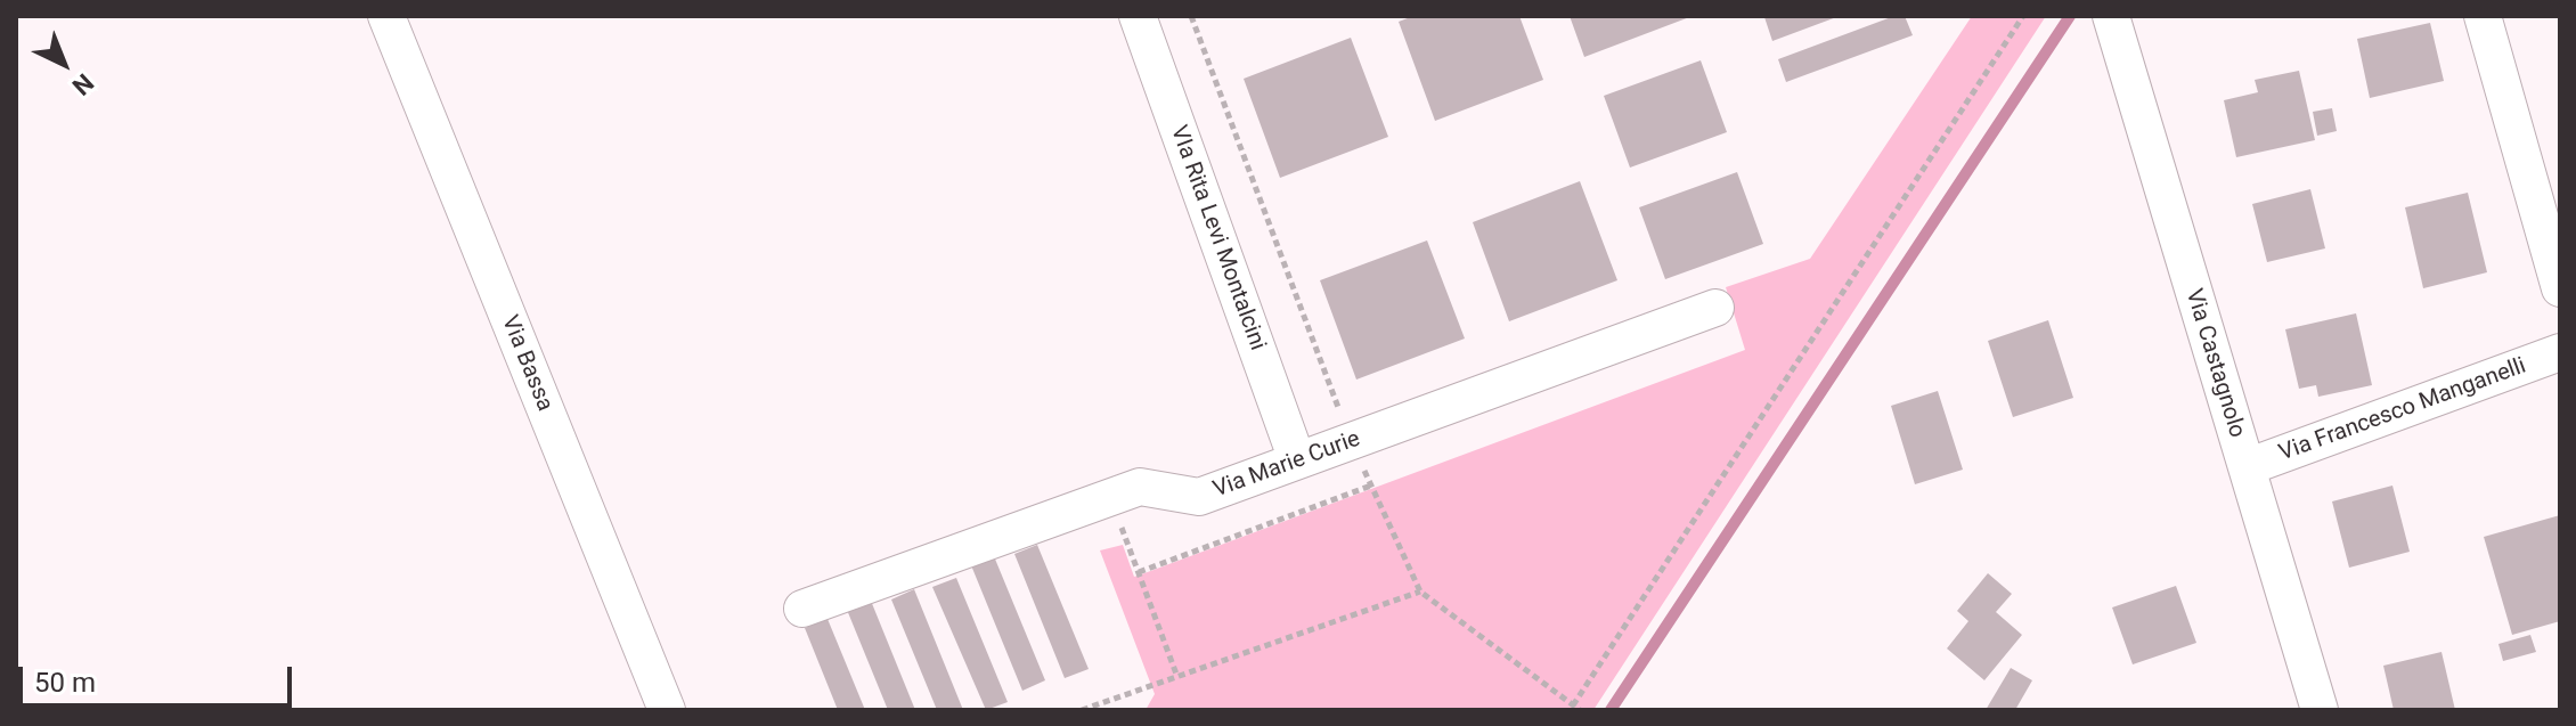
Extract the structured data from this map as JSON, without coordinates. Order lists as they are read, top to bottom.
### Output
{
  "streets": {
    "street": [
      "VIa Rita Levi Montalcini",
      "Via Bassa",
      "Via Castagnolo",
      "Via Francesco Manganelli",
      "Via Marie Curie"
    ]
  },
  "crossings": [
    ["VIa Rita Levi Montalcini", "Via Marie Curie"],
    ["Via Castagnolo", "Via Francesco Manganelli"]
  ],
  "scale_bar": "50 m",
  "north": "bottom right"
}
